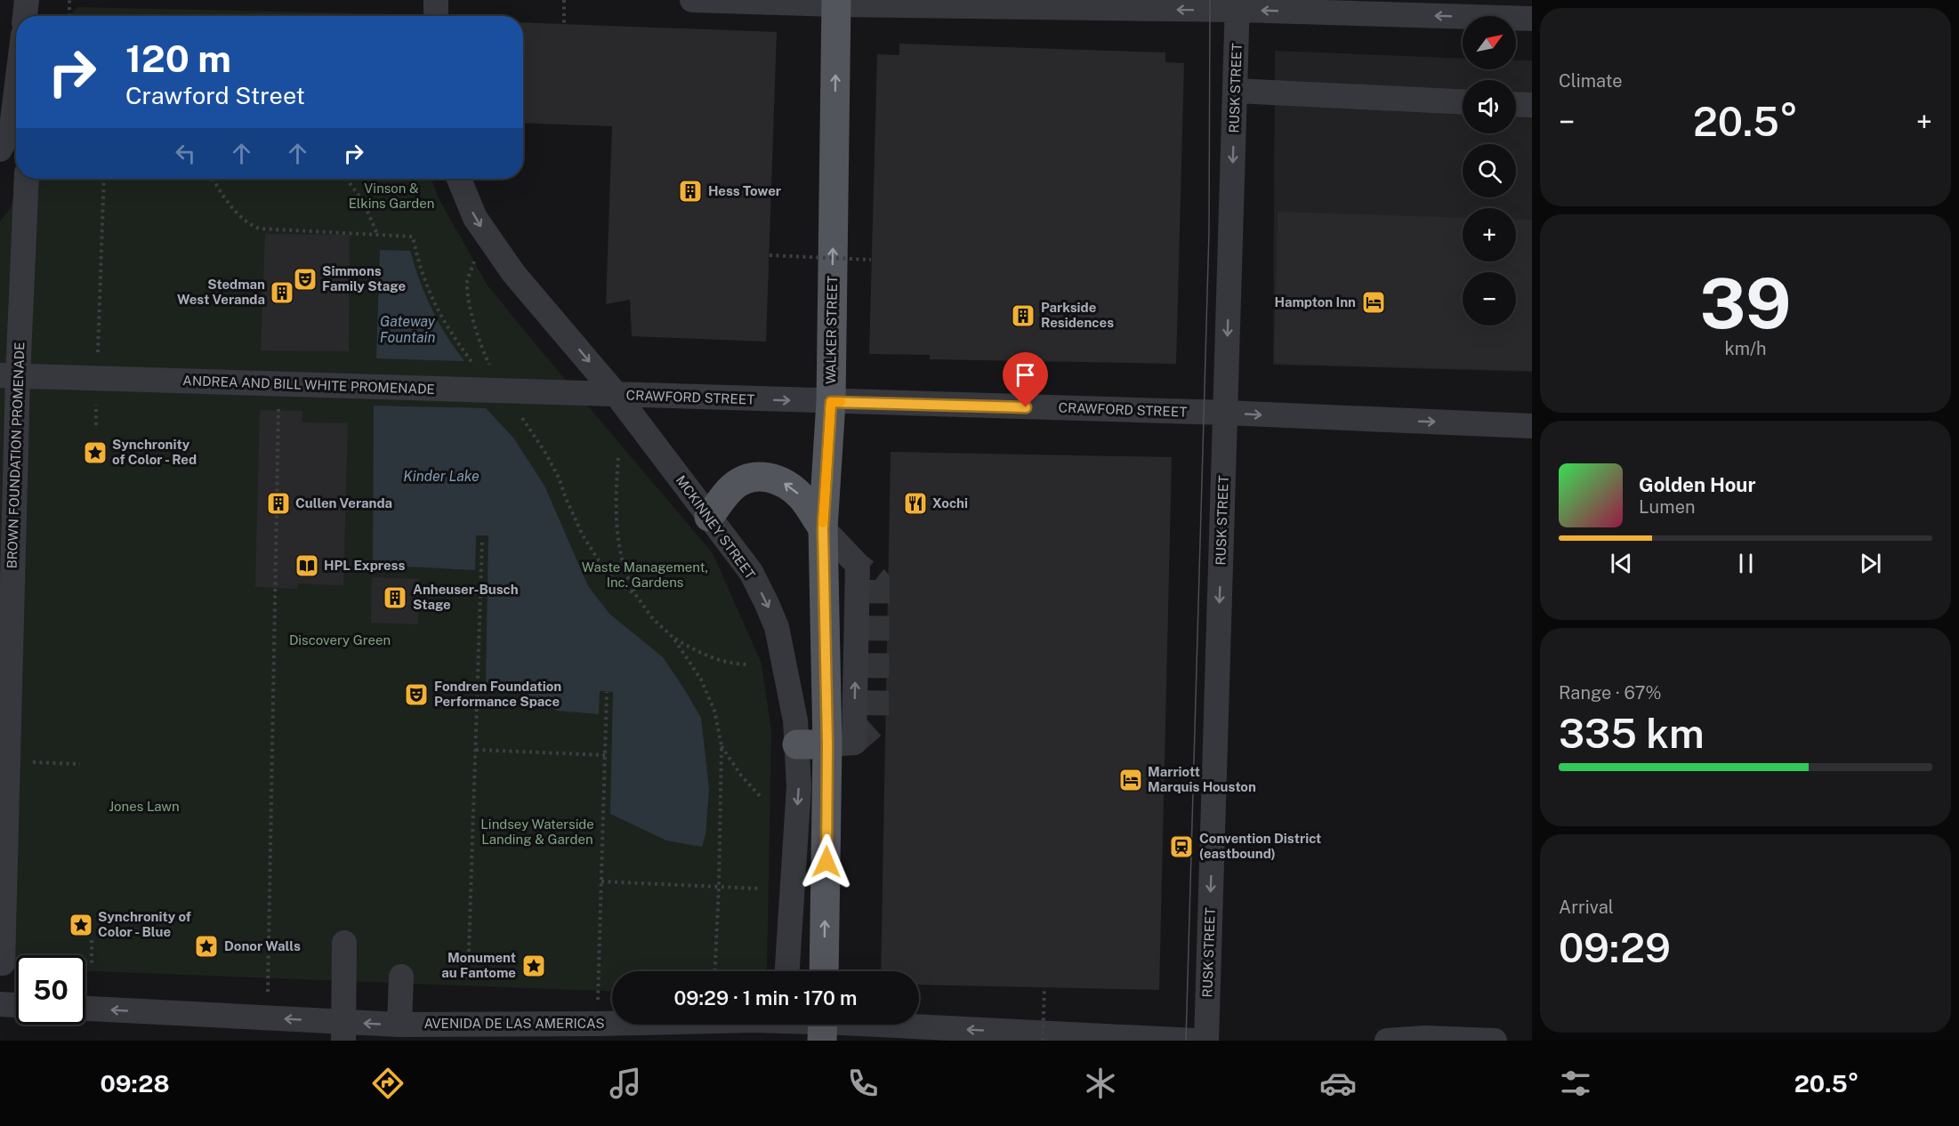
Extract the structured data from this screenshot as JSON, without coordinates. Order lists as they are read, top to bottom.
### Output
{
  "streets": {
    "main road": ["WALKER STREET"],
    "street": [
      "RUSK STREET",
      "ANDREA AND BILL WHITE PROMENADE",
      "CRAWFORD STREET",
      "BROWN FOUNDATION PROMENADE",
      "MCKINNEY STREET",
      "AVENIDA DE LAS AMERICAS"
    ]
  },
  "crossings": [
    ["RUSK STREET", "CRAWFORD STREET"],
    ["WALKER STREET", "CRAWFORD STREET"],
    ["ANDREA AND BILL WHITE PROMENADE", "CRAWFORD STREET"],
    ["ANDREA AND BILL WHITE PROMENADE", "BROWN FOUNDATION PROMENADE"],
    ["ANDREA AND BILL WHITE PROMENADE", "MCKINNEY STREET"],
    ["CRAWFORD STREET", "MCKINNEY STREET"]
  ],
  "one_way": [
    "RUSK STREET",
    "WALKER STREET",
    "CRAWFORD STREET",
    "MCKINNEY STREET",
    "AVENIDA DE LAS AMERICAS"
  ],
  "water": ["Gateway Fountain", "Kinder Lake"],
  "parks": [
    "Vinson & Elkins Garden",
    "Waste Management, Inc. Gardens",
    "Discovery Green",
    "Jones Lawn",
    "Lindsey Waterside Landing & Garden"
  ],
  "places": {
    "building": [
      "Hess Tower",
      "Stedman West Veranda",
      "Parkside Residences",
      "Cullen Veranda",
      "Anheuser-Busch Stage"
    ],
    "theatre": ["Simmons Family Stage", "Fondren Foundation Performance Space"],
    "hotel": ["Hampton Inn", "Marriott Marquis Houston"],
    "place": [
      "Synchronity of Color - Red",
      "Synchronity of Color - Blue",
      "Donor Walls",
      "Monument au Fantome"
    ],
    "restaurant": ["Xochi"],
    "library": ["HPL Express"],
    "station": ["Convention District (eastbound)"]
  },
  "north": "top right",
  "page": {
    "tile": [
      "Climate",
      ["39", "km/h"],
      ["Range · 67%", "335 km"],
      ["Arrival", "09:29"]
    ],
    "map_buttons": ["+", "−"],
    "turn": ["120 m", "Crawford Street"],
    "heat": ["−", "20.5°", "+"],
    "song": ["Golden Hour", "Lumen"],
    "limit": "50",
    "trip": "09:29 · 1 min · 170 m",
    "tabs": ["09:28", "20.5°"]
  }
}
